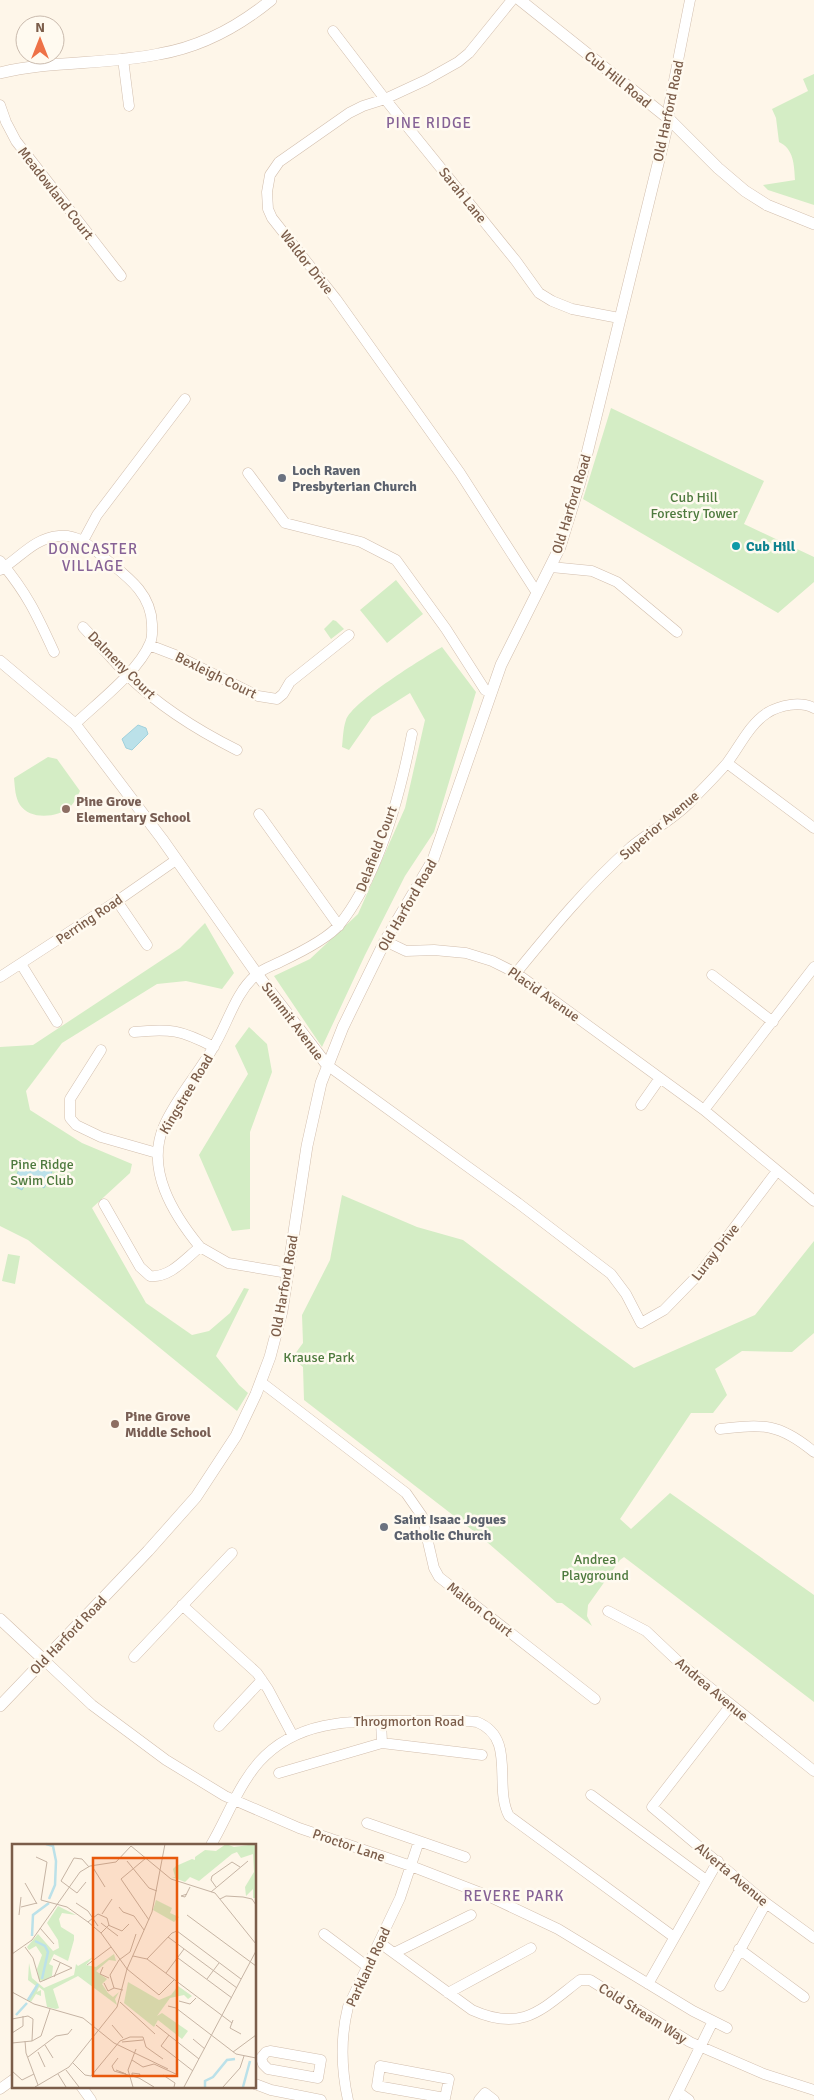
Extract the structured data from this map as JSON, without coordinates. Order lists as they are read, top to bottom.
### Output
{
  "streets": {
    "street": [
      "Cub Hill Road",
      "Old Harford Road",
      "Meadowland Court",
      "Sarah Lane",
      "Waldor Drive",
      "Dalmeny Court",
      "Bexleigh Court",
      "Superior Avenue",
      "Delafield Court",
      "Perring Road",
      "Placid Avenue",
      "Summit Avenue",
      "Kingstree Road",
      "Luray Drive",
      "Malton Court",
      "Andrea Avenue",
      "Throgmorton Road",
      "Proctor Lane",
      "Alverta Avenue",
      "Parkland Road",
      "Cold Stream Way"
    ]
  },
  "crossings": [
    ["Cub Hill Road", "Old Harford Road"],
    ["Old Harford Road", "Sarah Lane"],
    ["Old Harford Road", "Waldor Drive"],
    ["Old Harford Road", "Placid Avenue"],
    ["Old Harford Road", "Summit Avenue"],
    ["Old Harford Road", "Kingstree Road"],
    ["Old Harford Road", "Malton Court"],
    ["Old Harford Road", "Proctor Lane"],
    ["Sarah Lane", "Waldor Drive"],
    ["Superior Avenue", "Placid Avenue"],
    ["Delafield Court", "Summit Avenue"],
    ["Delafield Court", "Kingstree Road"],
    ["Perring Road", "Summit Avenue"],
    ["Placid Avenue", "Luray Drive"],
    ["Summit Avenue", "Kingstree Road"],
    ["Summit Avenue", "Luray Drive"],
    ["Andrea Avenue", "Alverta Avenue"],
    ["Throgmorton Road", "Proctor Lane"],
    ["Proctor Lane", "Parkland Road"],
    ["Parkland Road", "Cold Stream Way"]
  ],
  "districts": ["PINE RIDGE", "DONCASTER VILLAGE", "REVERE PARK"],
  "parks": [
    "Cub Hill Forestry Tower",
    "Pine Ridge Swim Club",
    "Krause Park",
    "Andrea Playground"
  ],
  "places": [
    "Loch Raven Presbyterian Church",
    "Cub Hill",
    "Pine Grove Elementary School",
    "Pine Grove Middle School",
    "Saint Isaac Jogues Catholic Church"
  ],
  "north": "top"
}
